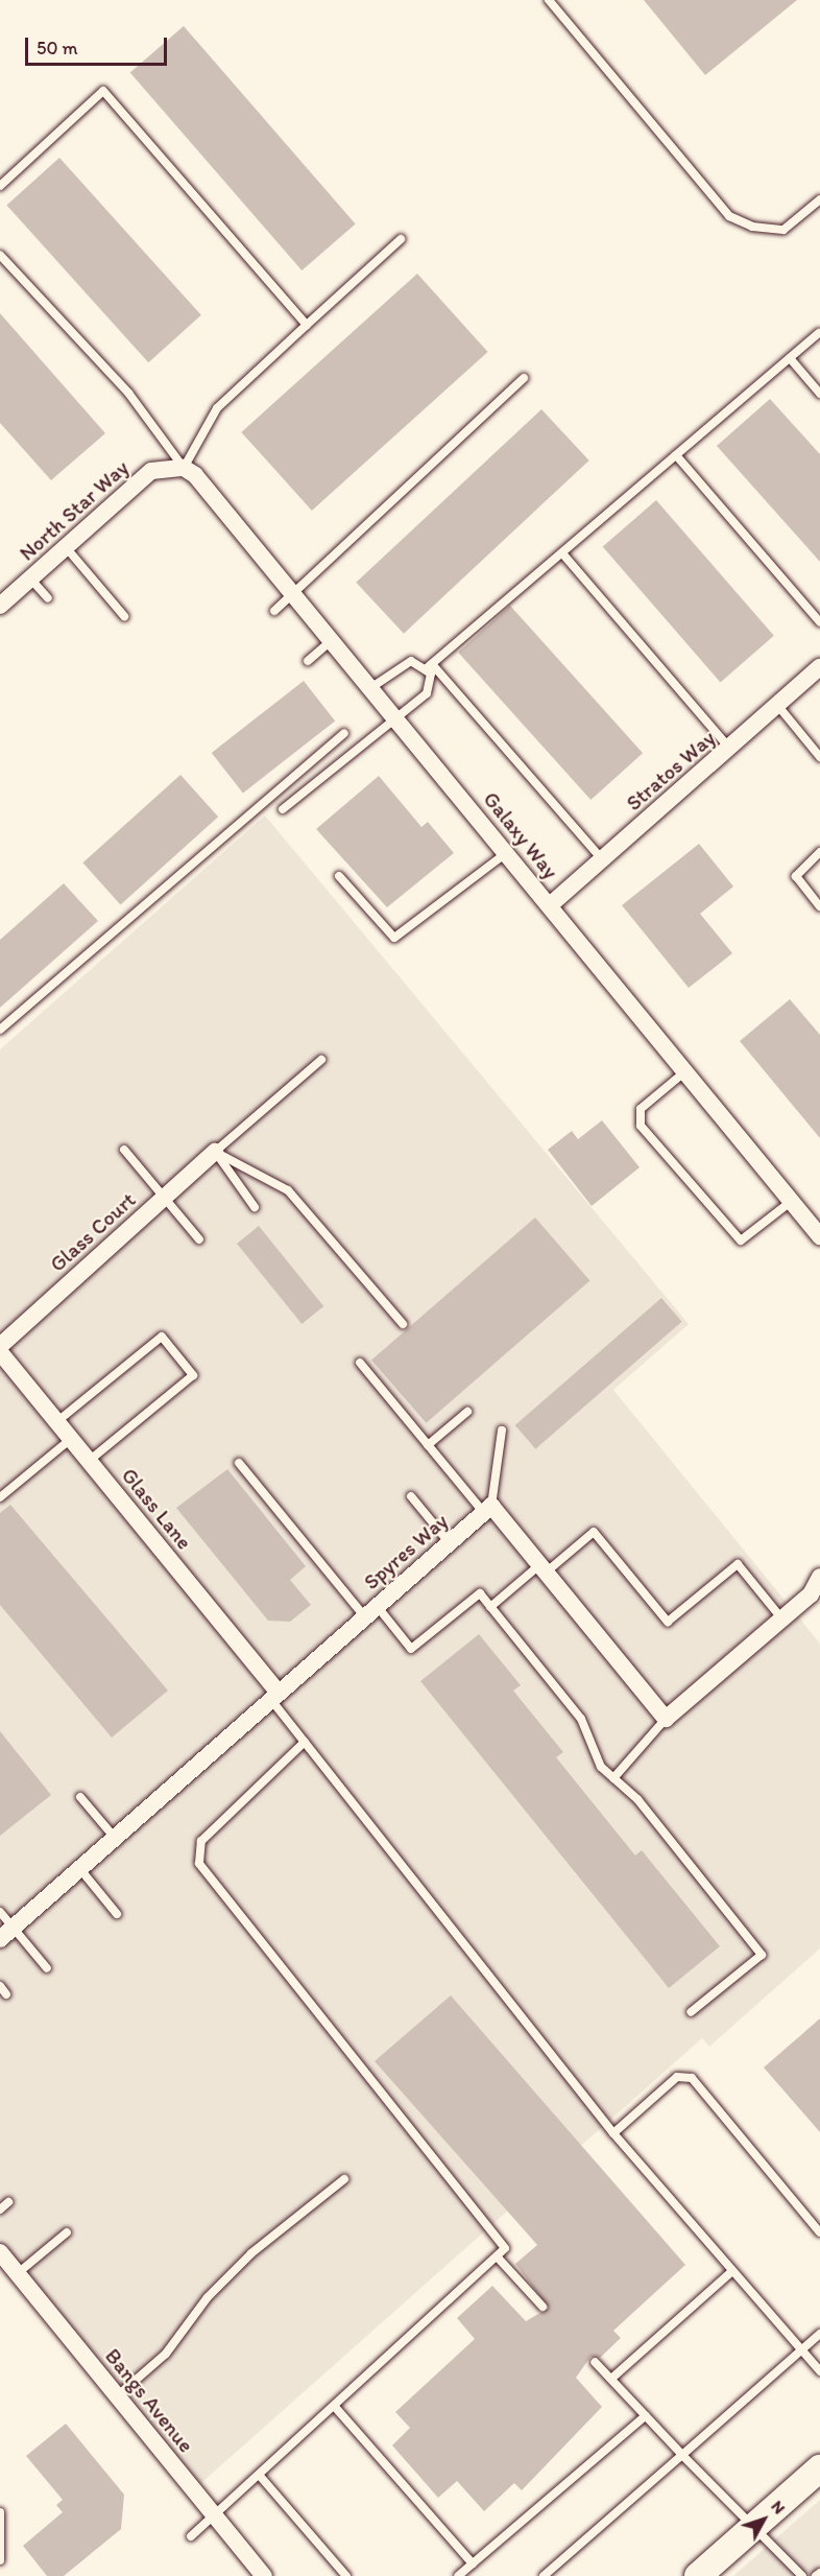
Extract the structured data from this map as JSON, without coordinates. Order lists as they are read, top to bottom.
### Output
{
  "streets": {
    "street": [
      "North Star Way",
      "Stratos Way",
      "Galaxy Way",
      "Glass Court",
      "Glass Lane",
      "Spyres Way",
      "Bangs Avenue"
    ]
  },
  "crossings": [
    ["North Star Way", "Galaxy Way"],
    ["Stratos Way", "Galaxy Way"],
    ["Glass Lane", "Spyres Way"]
  ],
  "scale_bar": "50 m",
  "north": "top right"
}
